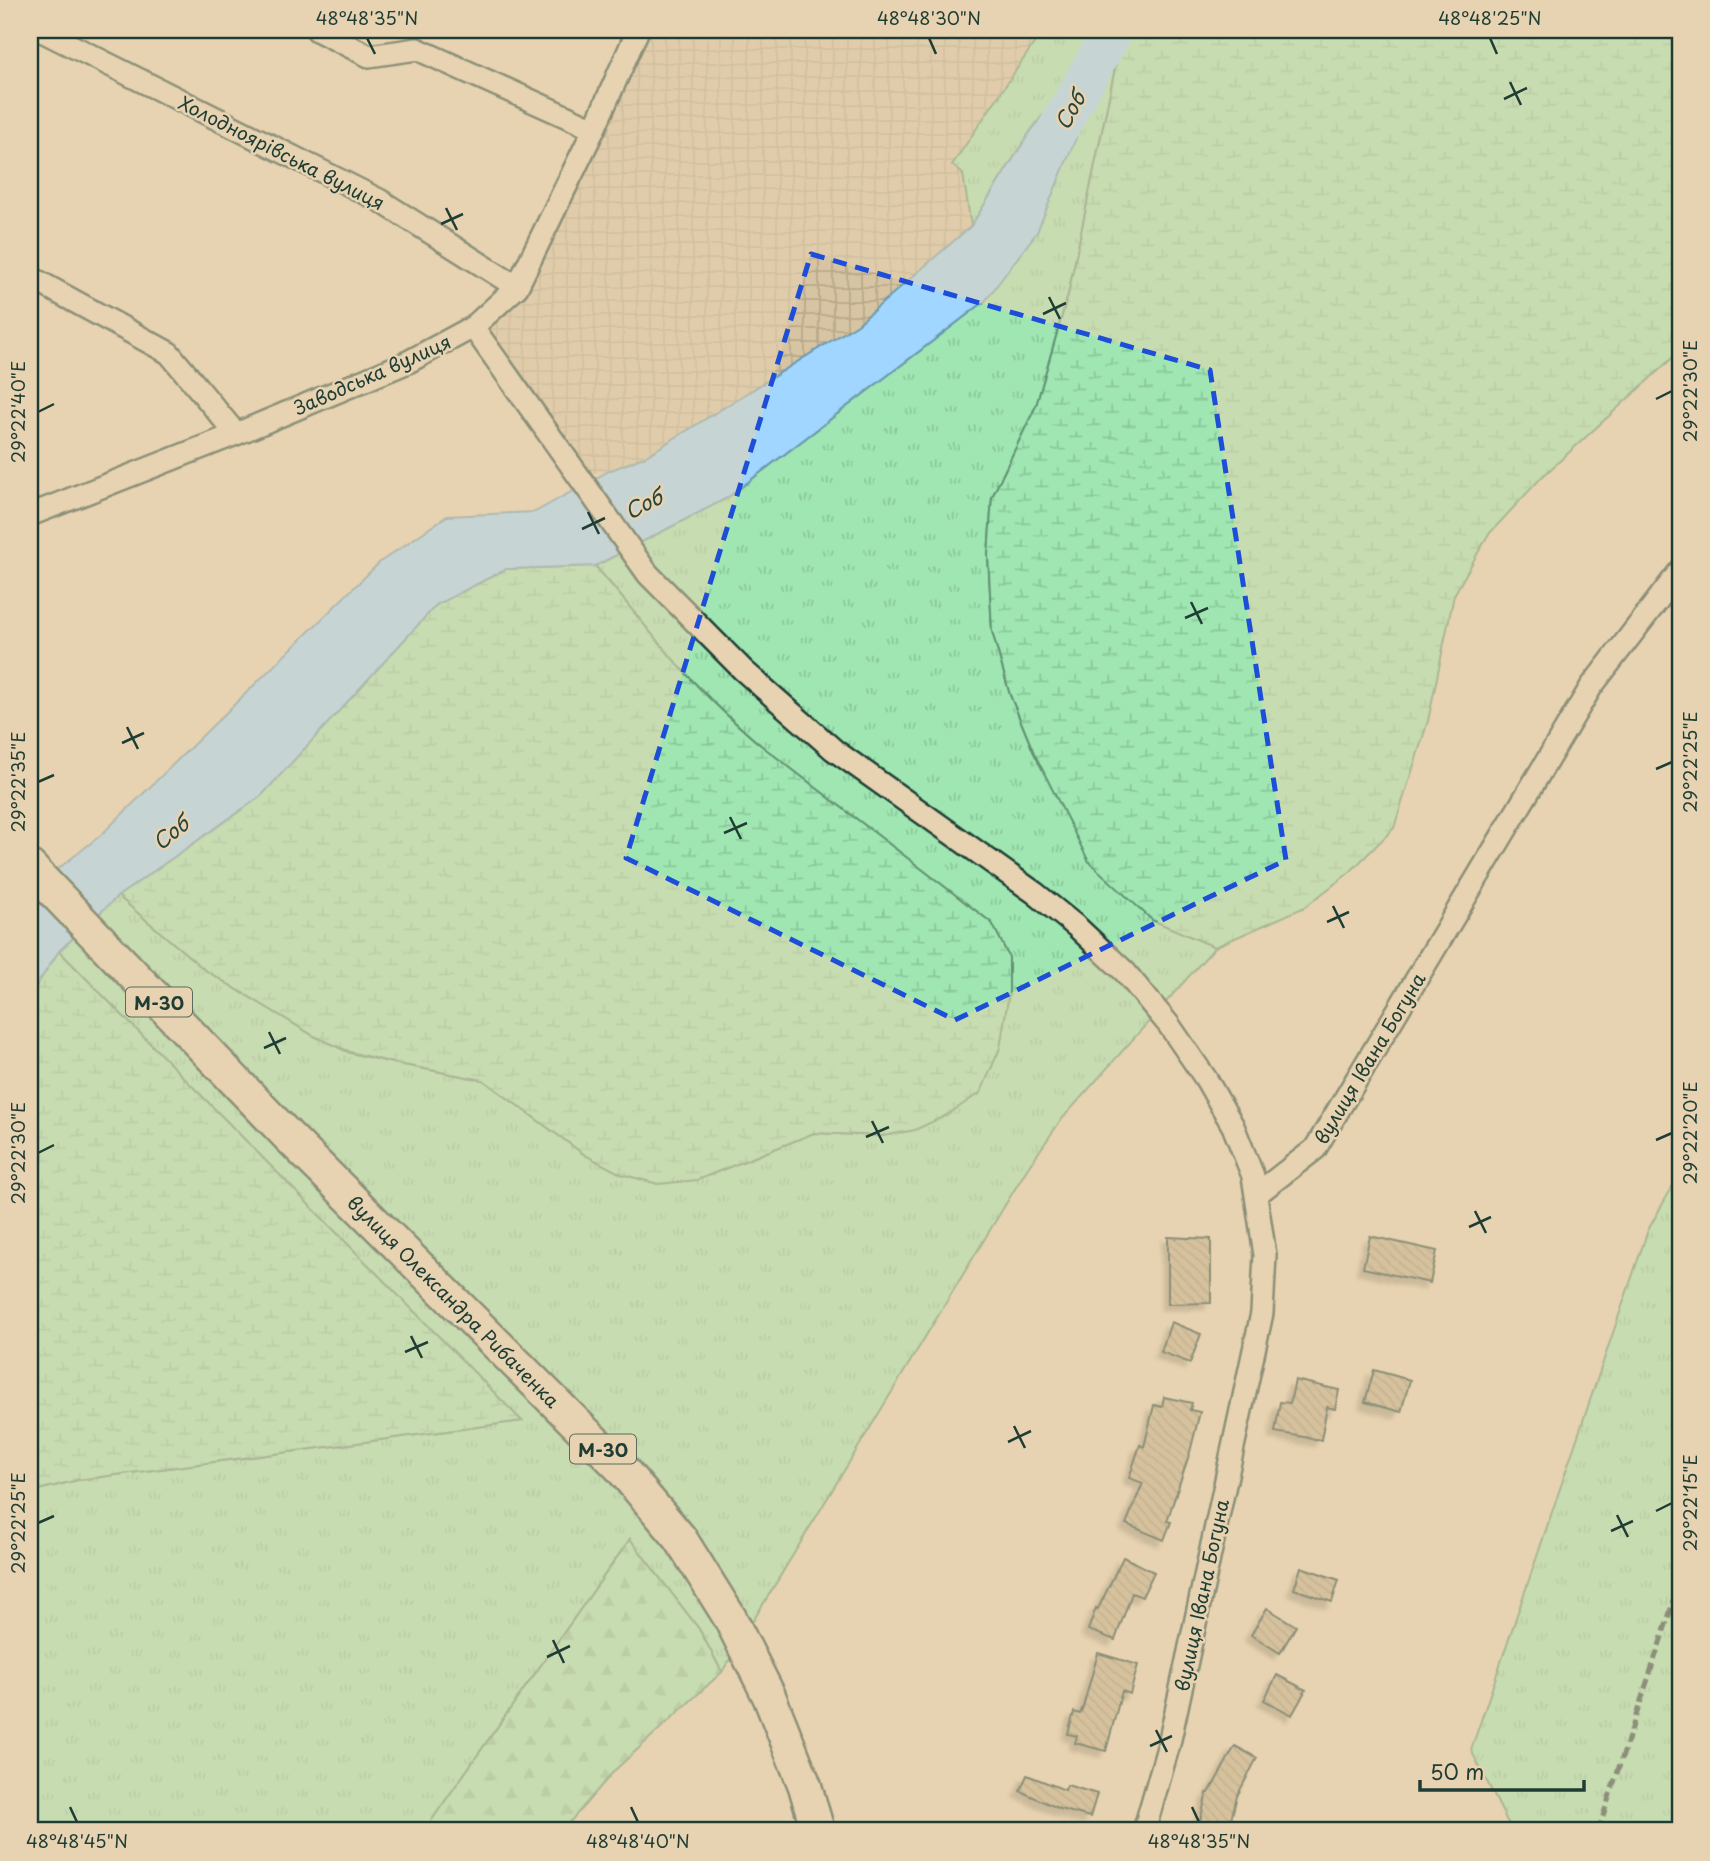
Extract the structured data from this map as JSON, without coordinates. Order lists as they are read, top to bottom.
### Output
{
  "streets": {
    "highway": ["М-30", "вулиця Олександра Рибаченка"],
    "street": ["Холодноярівська вулиця", "Заводська вулиця", "вулиця Івана Богуна"]
  },
  "crossings": [
    ["Холодноярівська вулиця", "Заводська вулиця"]
  ],
  "water": ["Соб"],
  "scale_bar": "50 m",
  "coordinates": [
    "48°48'35\"N",
    "48°48'30\"N",
    "48°48'25\"N",
    "29°22'30\"E",
    "29°22'40\"E",
    "29°22'25\"E",
    "29°22'35\"E",
    "29°22'20\"E",
    "29°22'15\"E",
    "48°48'45\"N",
    "48°48'40\"N"
  ]
}
